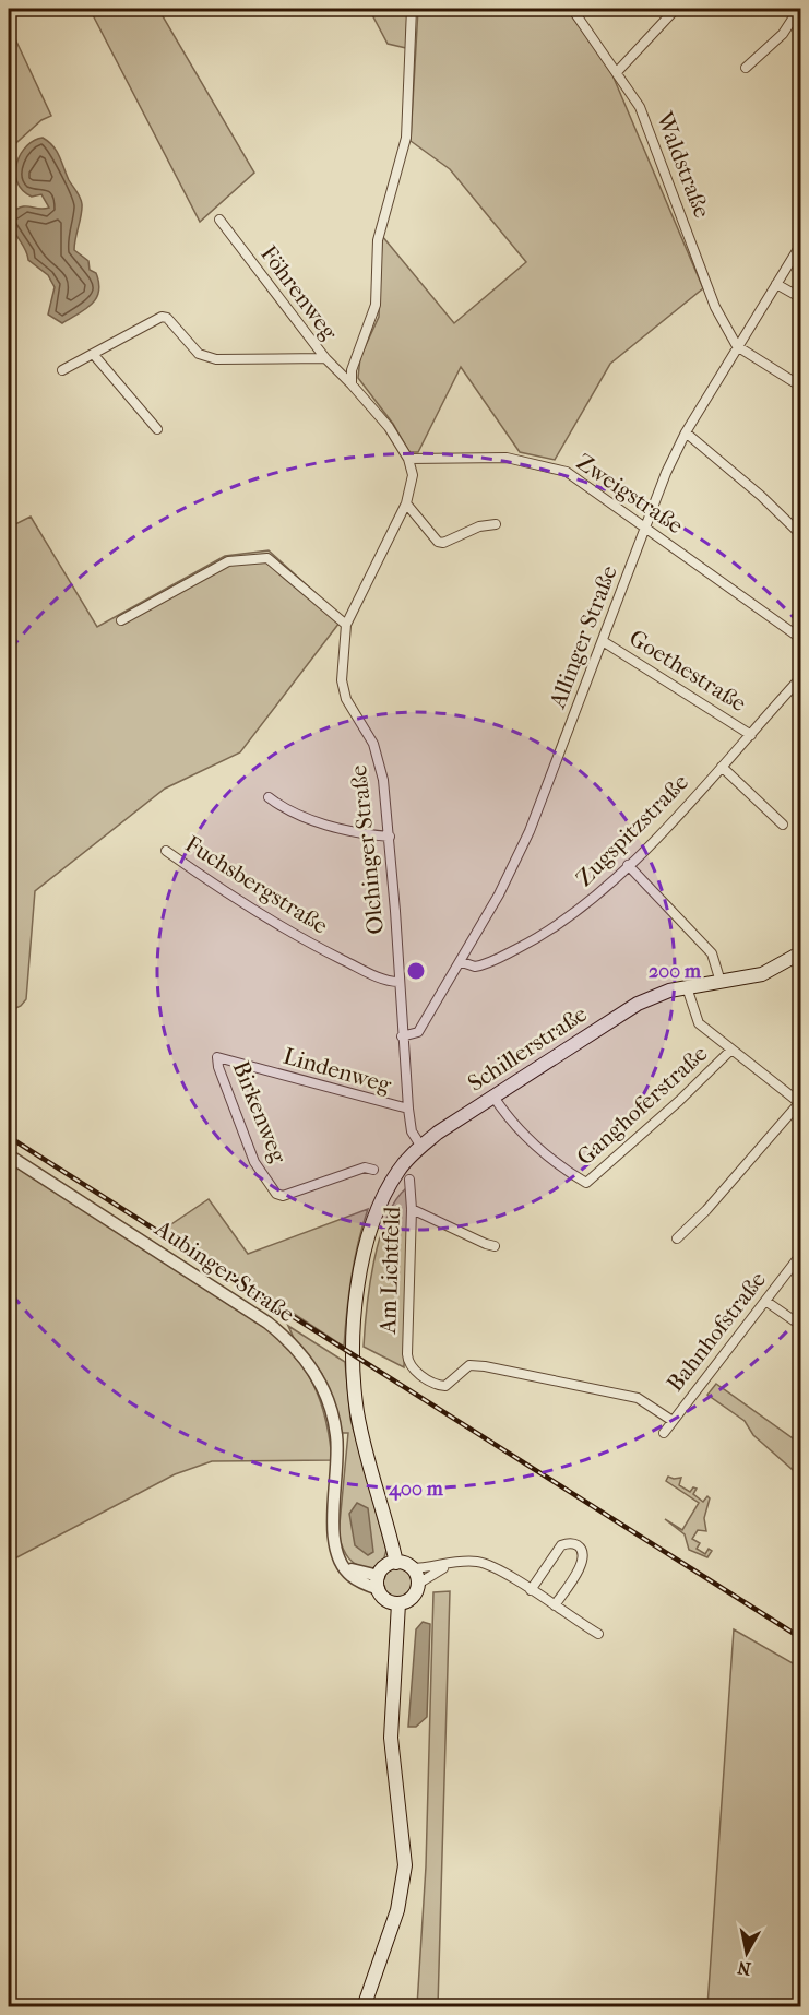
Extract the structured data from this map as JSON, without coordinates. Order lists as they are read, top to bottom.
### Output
{
  "streets": {
    "main road": ["Schillerstraße"],
    "street": [
      "Waldstraße",
      "Föhrenweg",
      "Zweigstraße",
      "Allinger Straße",
      "Goethestraße",
      "Zugspitzstraße",
      "Olchinger Straße",
      "Fuchsbergstraße",
      "Lindenweg",
      "Ganghoferstraße",
      "Birkenweg",
      "Am Lichtfeld",
      "Aubinger Straße",
      "Bahnhofstraße"
    ]
  },
  "crossings": [
    ["Waldstraße", "Allinger Straße"],
    ["Zweigstraße", "Allinger Straße"],
    ["Zweigstraße", "Olchinger Straße"],
    ["Allinger Straße", "Goethestraße"],
    ["Allinger Straße", "Zugspitzstraße"],
    ["Allinger Straße", "Olchinger Straße"],
    ["Goethestraße", "Zugspitzstraße"],
    ["Olchinger Straße", "Fuchsbergstraße"],
    ["Olchinger Straße", "Schillerstraße"],
    ["Olchinger Straße", "Lindenweg"],
    ["Schillerstraße", "Ganghoferstraße"],
    ["Schillerstraße", "Aubinger Straße"],
    ["Lindenweg", "Birkenweg"],
    ["Am Lichtfeld", "Bahnhofstraße"]
  ],
  "north": "bottom",
  "rings": ["200 m", "400 m"]
}
